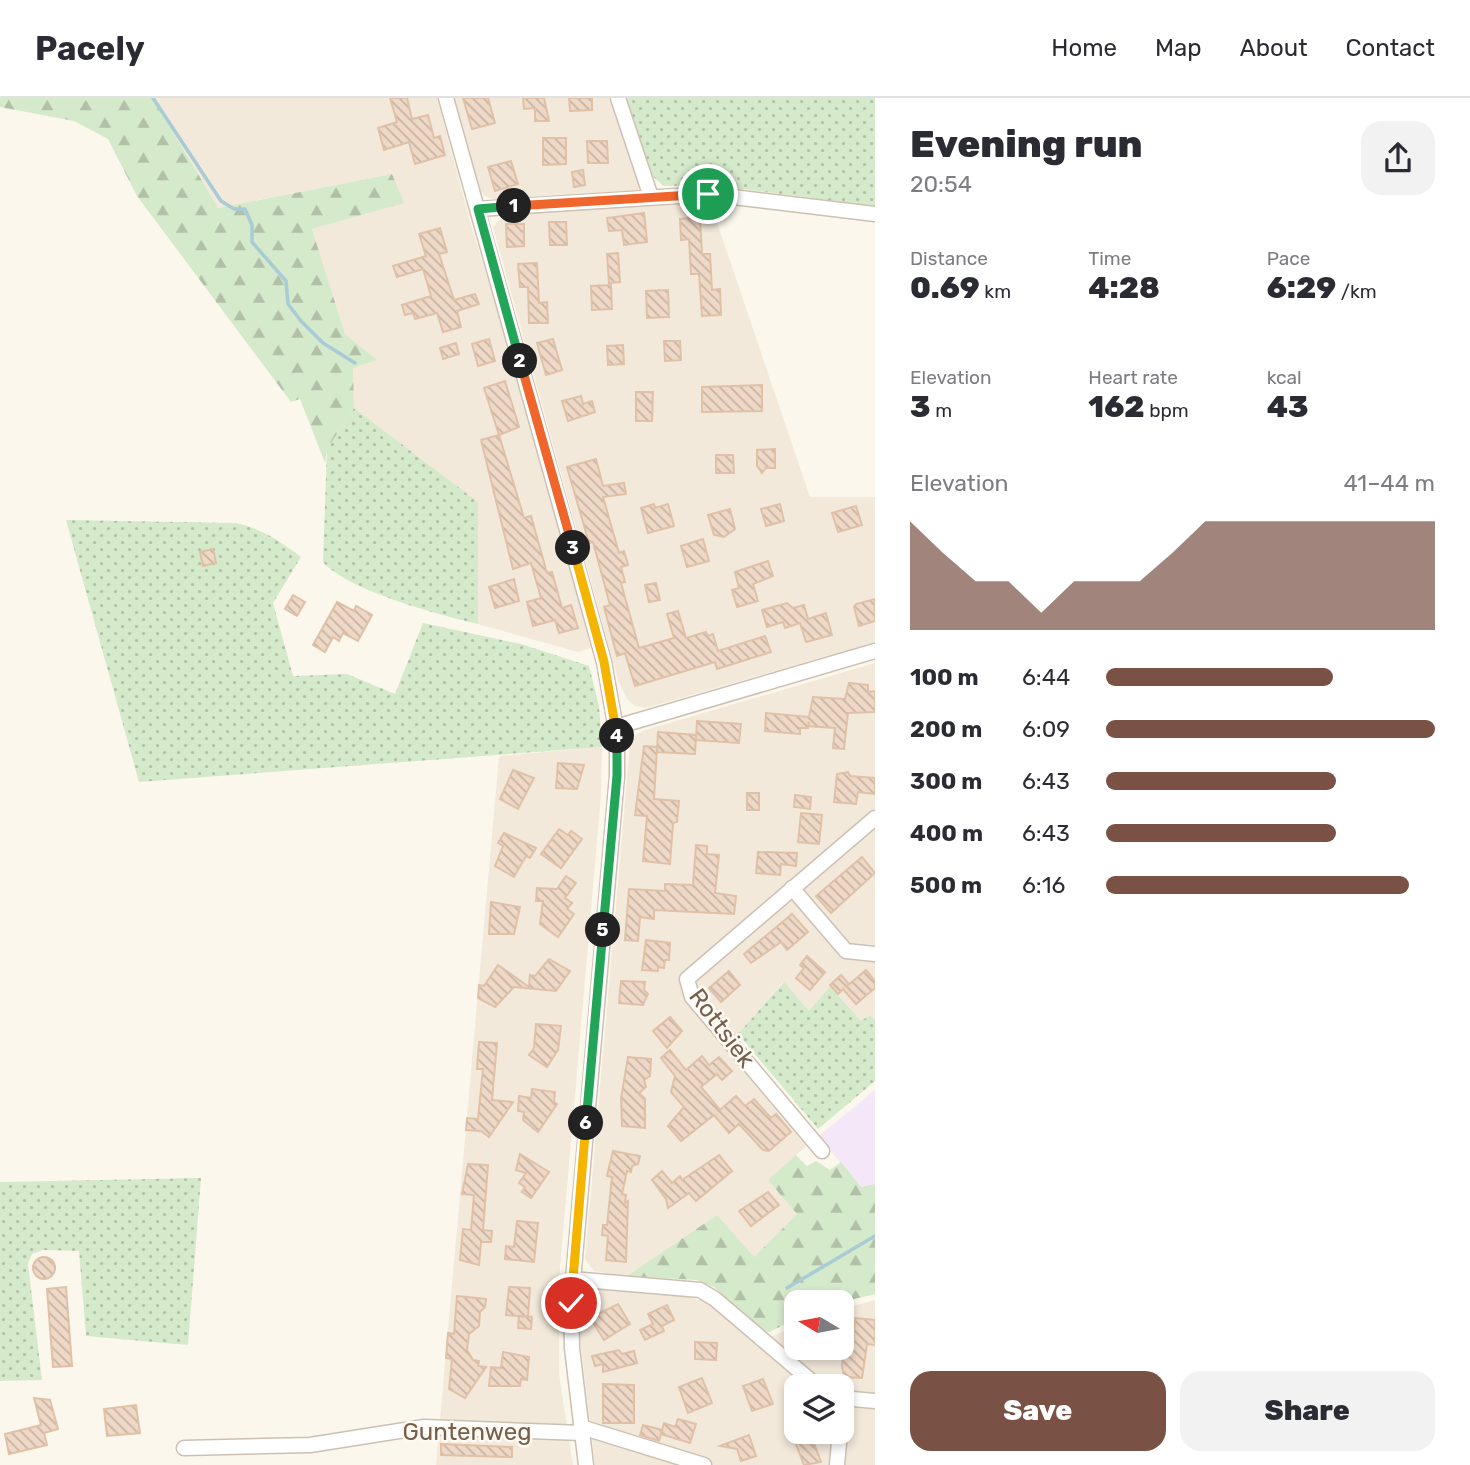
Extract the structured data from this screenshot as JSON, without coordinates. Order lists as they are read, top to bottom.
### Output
{
  "streets": {
    "street": ["Rottsiek", "Guntenweg"]
  },
  "north": "left",
  "page": {
    "header": "Pacely",
    "nav": [
      "Home",
      "Map",
      "About",
      "Contact"
    ],
    "heading": ["Evening run", "20:54"],
    "pins": [
      "1",
      "2",
      "3",
      "4",
      "5",
      "6"
    ],
    "stats": [
      ["Distance", "0.69 km"],
      ["Time", "4:28"],
      ["Pace", "6:29 /km"],
      ["Elevation", "3 m"],
      ["Heart rate", "162 bpm"],
      ["kcal", "43"]
    ],
    "chart": ["Elevation", "41–44 m"],
    "list": [
      {
        "name": "100 m",
        "note": "6:44"
      },
      {
        "name": "200 m",
        "note": "6:09"
      },
      {
        "name": "300 m",
        "note": "6:43"
      },
      {
        "name": "400 m",
        "note": "6:43"
      },
      {
        "name": "500 m",
        "note": "6:16"
      }
    ],
    "buttons": ["Save", "Share"]
  }
}
